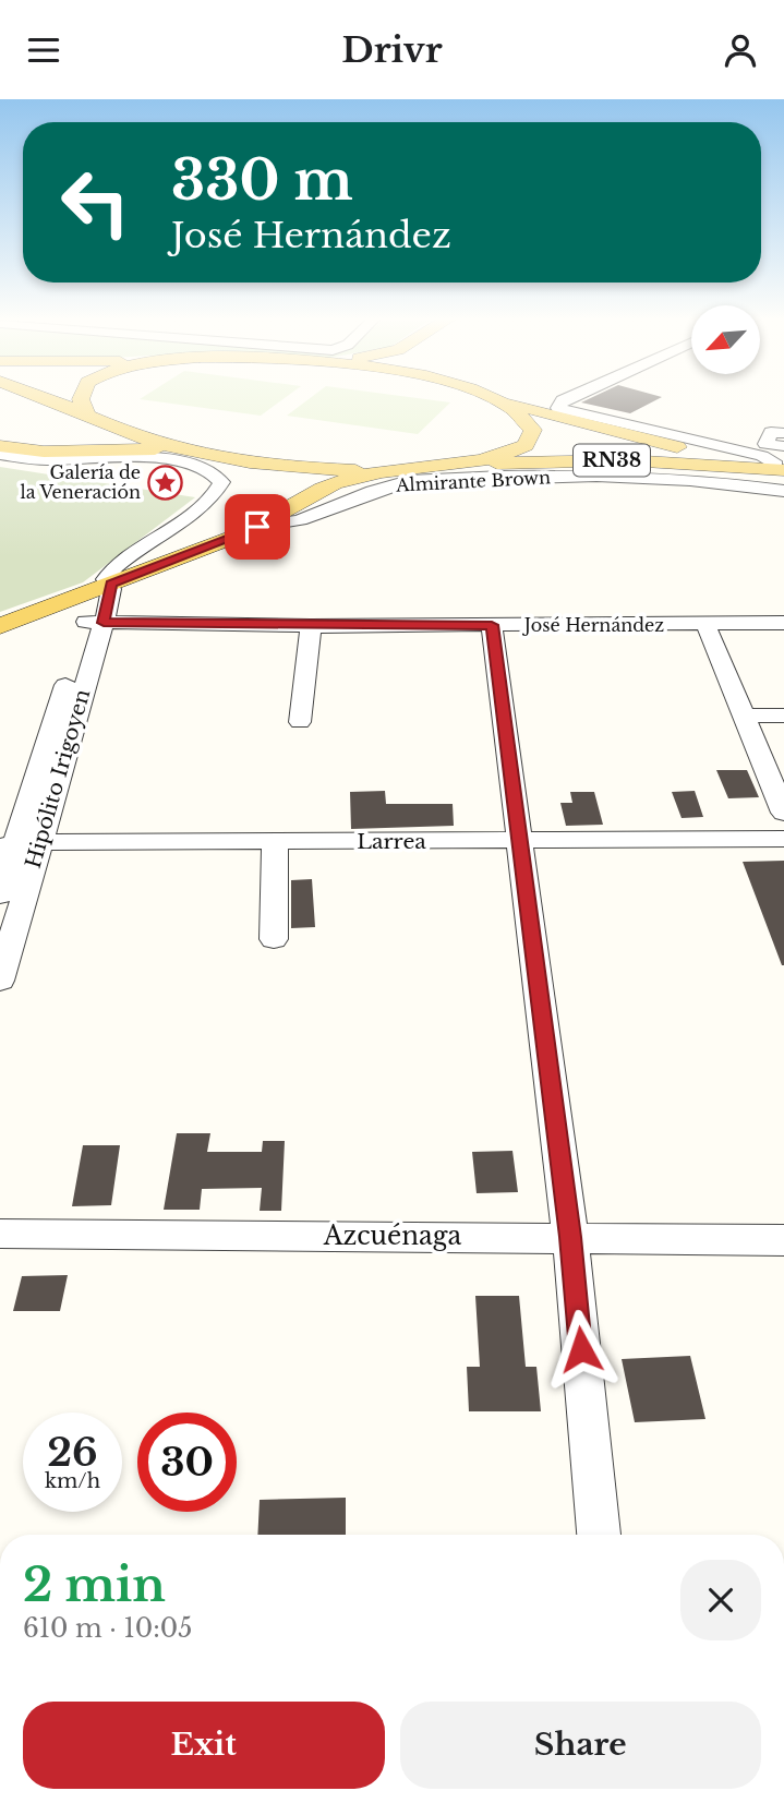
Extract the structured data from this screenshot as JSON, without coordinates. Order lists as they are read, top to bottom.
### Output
{
  "streets": {
    "main road": ["RN38"],
    "street": [
      "Almirante Brown",
      "José Hernández",
      "Hipólito Irigoyen",
      "Larrea",
      "Azcuénaga"
    ]
  },
  "crossings": [
    ["José Hernández", "Hipólito Irigoyen"],
    ["Hipólito Irigoyen", "Larrea"]
  ],
  "places": {
    "place": ["Galería de la Veneración"]
  },
  "north": "bottom left",
  "page": {
    "header": "Drivr",
    "turn": ["330 m", "José Hernández"],
    "speed": "26 km/h",
    "limit": "30",
    "heading": ["2 min", "610 m · 10:05"],
    "buttons": ["Exit", "Share"]
  }
}
